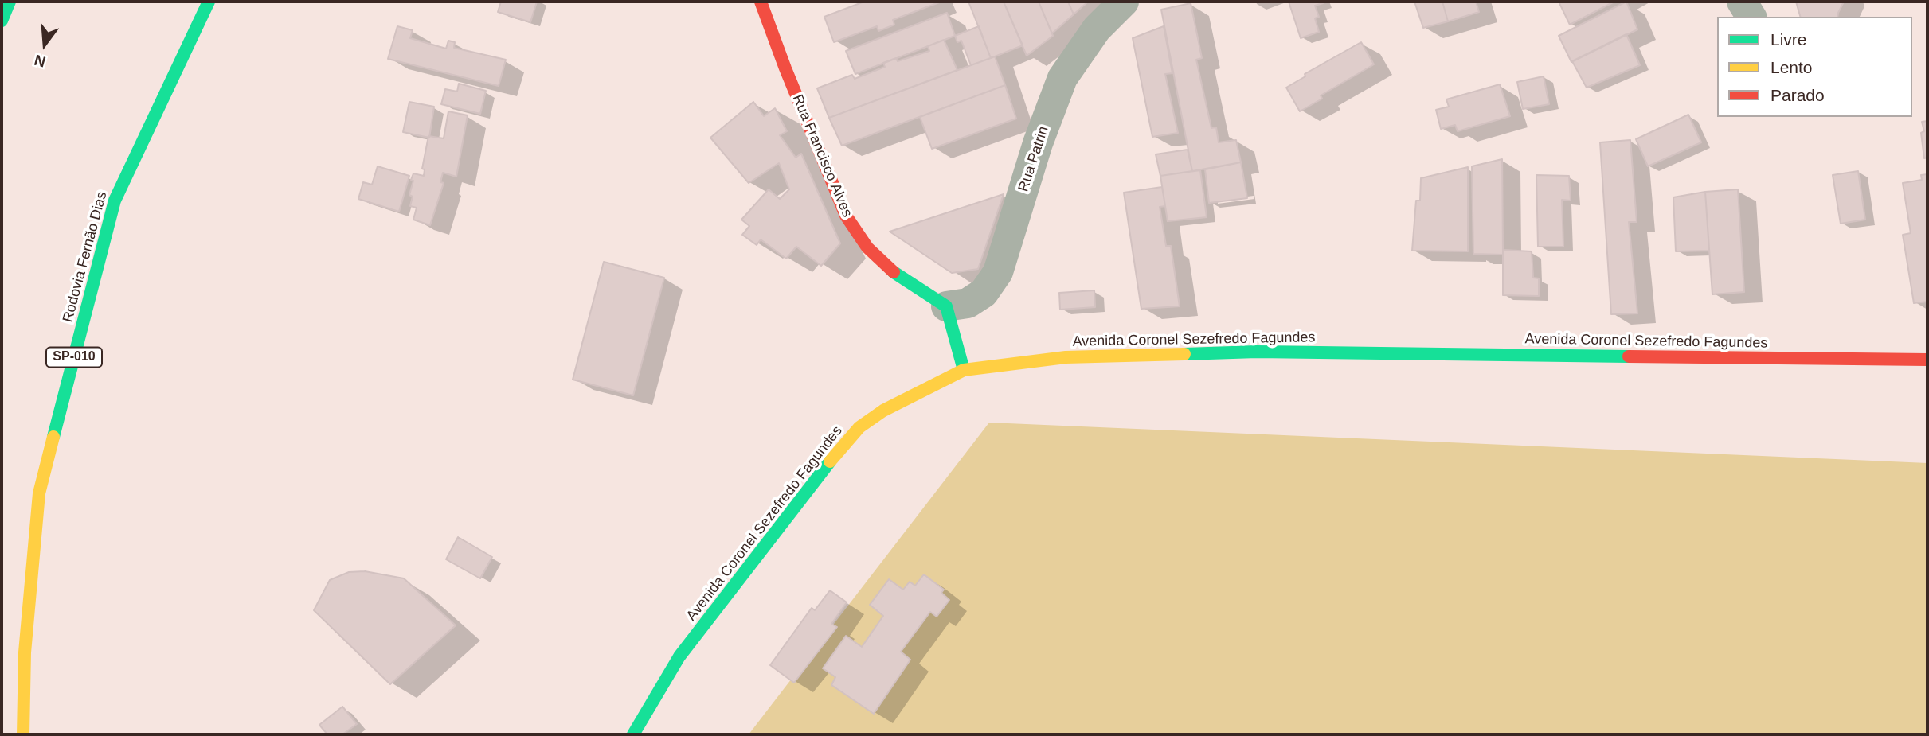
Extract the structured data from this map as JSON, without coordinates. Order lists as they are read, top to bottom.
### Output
{
  "streets": {
    "main road": [
      "Rua Francisco Alves",
      "Rodovia Fernão Dias",
      "Avenida Coronel Sezefredo Fagundes",
      "SP-010"
    ],
    "street": ["Rua Patrin"]
  },
  "crossings": [
    ["Rua Francisco Alves", "Rua Patrin"]
  ],
  "legend": ["Livre", "Lento", "Parado"],
  "north": "bottom"
}
